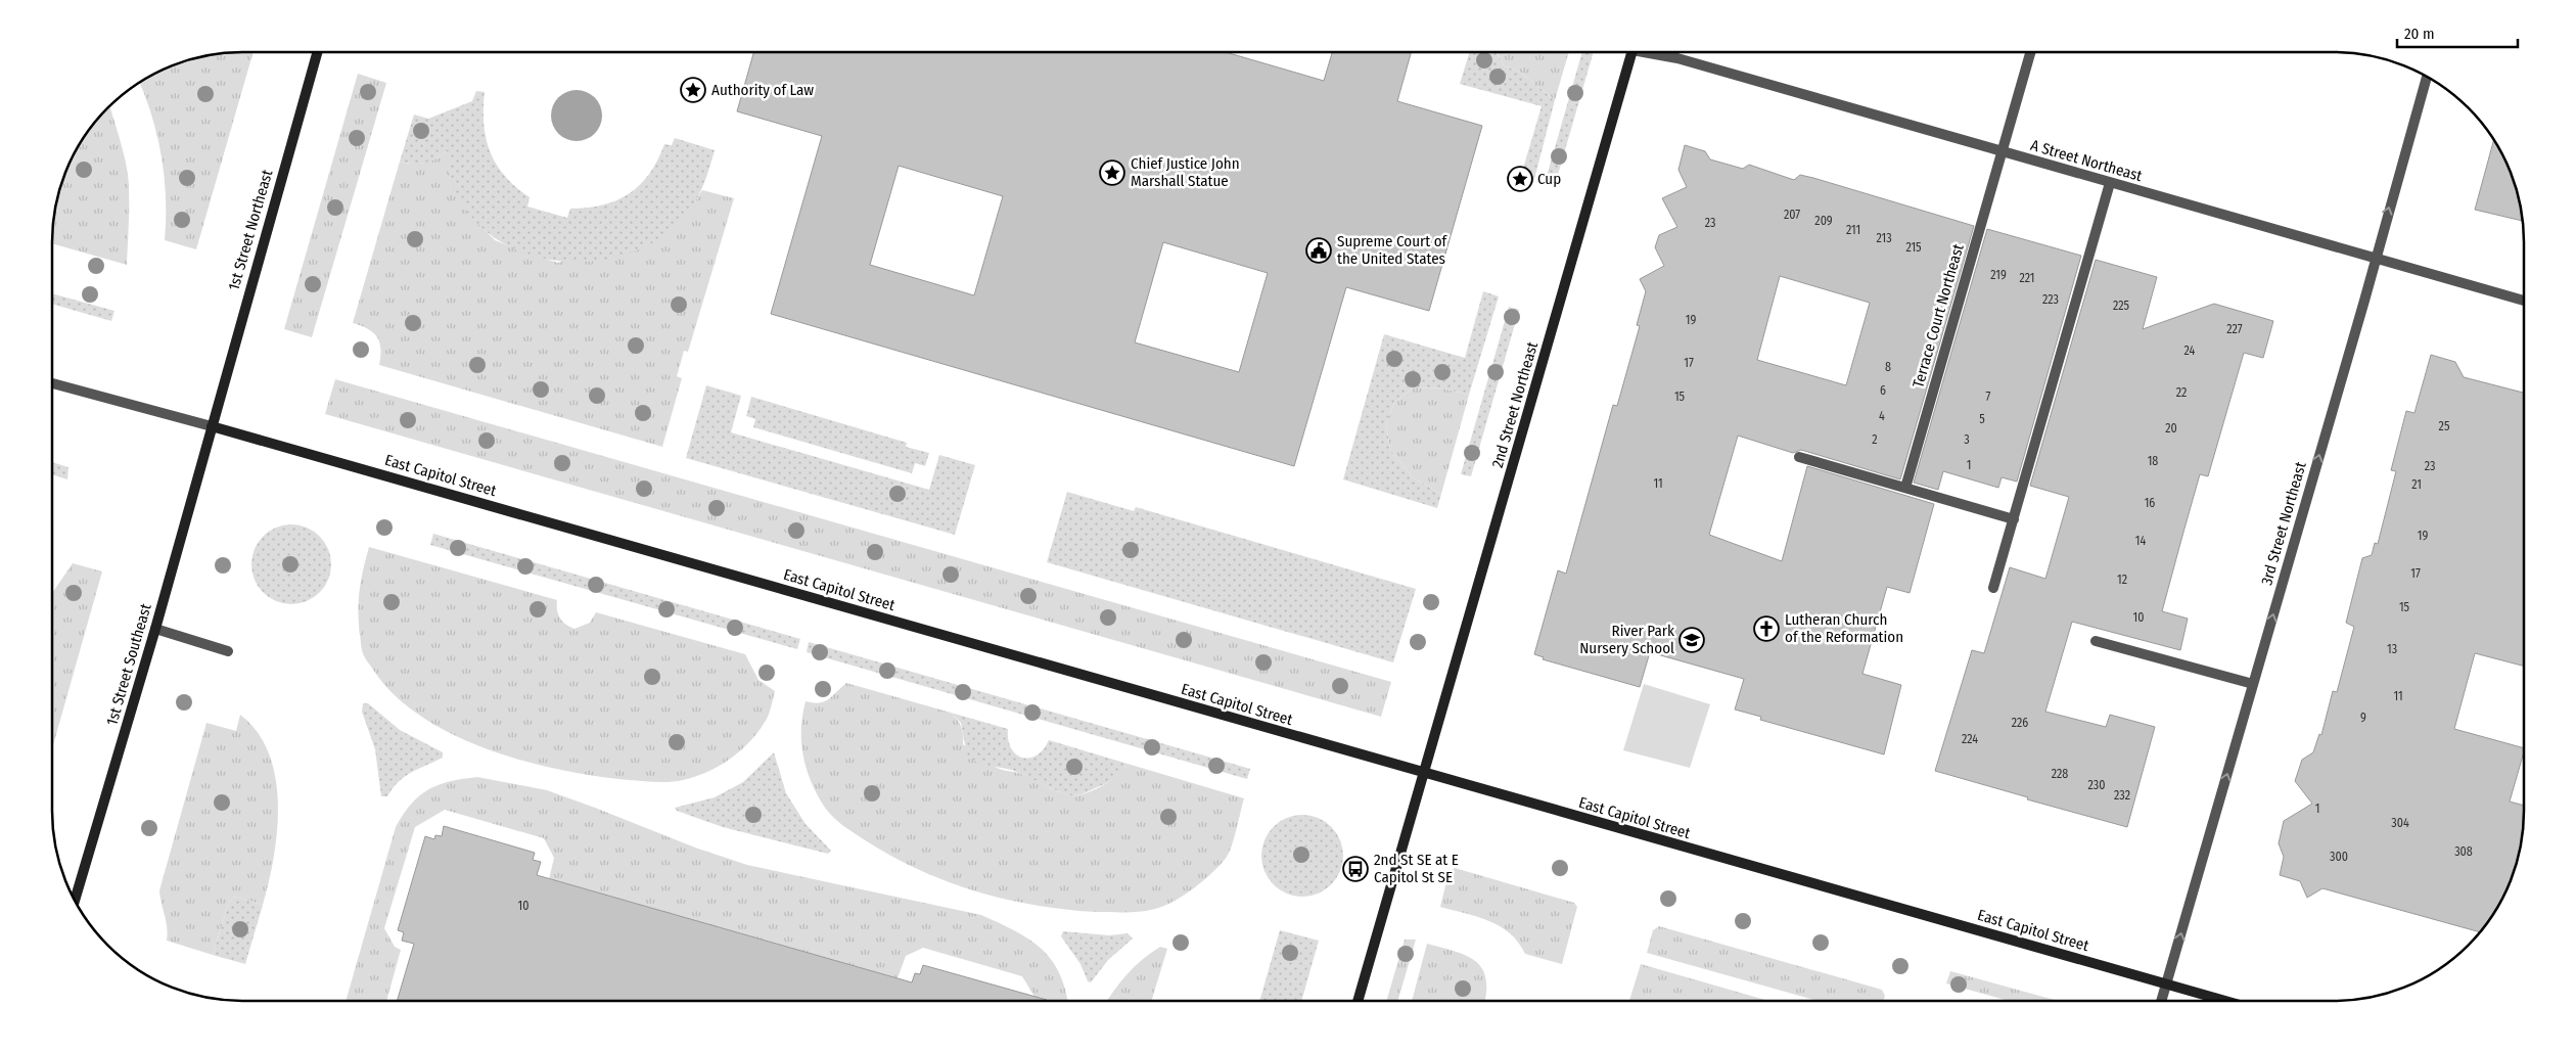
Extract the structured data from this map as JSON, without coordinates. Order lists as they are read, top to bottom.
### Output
{
  "streets": {
    "main road": [
      "1st Street Northeast",
      "2nd Street Northeast",
      "East Capitol Street",
      "1st Street Southeast"
    ],
    "street": ["A Street Northeast", "Terrace Court Northeast", "3rd Street Northeast"]
  },
  "crossings": [
    ["A Street Northeast", "Terrace Court Northeast"],
    ["A Street Northeast", "3rd Street Northeast"],
    ["1st Street Northeast", "East Capitol Street"],
    ["1st Street Northeast", "1st Street Southeast"],
    ["2nd Street Northeast", "East Capitol Street"],
    ["East Capitol Street", "3rd Street Northeast"],
    ["East Capitol Street", "1st Street Southeast"]
  ],
  "one_way": ["3rd Street Northeast"],
  "places": {
    "place": ["Authority of Law", "Chief Justice John Marshall Statue", "Cup"],
    "public building": ["Supreme Court of the United States"],
    "church": ["Lutheran Church of the Reformation"],
    "school or university": ["River Park Nursery School"],
    "bus stop": ["2nd St SE at E Capitol St SE"]
  },
  "house_numbers": [
    "207",
    "209",
    "23",
    "211",
    "213",
    "215",
    "219",
    "221",
    "223",
    "225",
    "19",
    "227",
    "24",
    "17",
    "8",
    "6",
    "22",
    "15",
    "7",
    "4",
    "5",
    "25",
    "20",
    "2",
    "3",
    "18",
    "1",
    "23",
    "11",
    "21",
    "16",
    "19",
    "14",
    "17",
    "12",
    "15",
    "10",
    "13",
    "11",
    "9",
    "226",
    "224",
    "228",
    "230",
    "232",
    "1",
    "304",
    "308",
    "300",
    "10"
  ],
  "scale_bar": "20 m"
}
